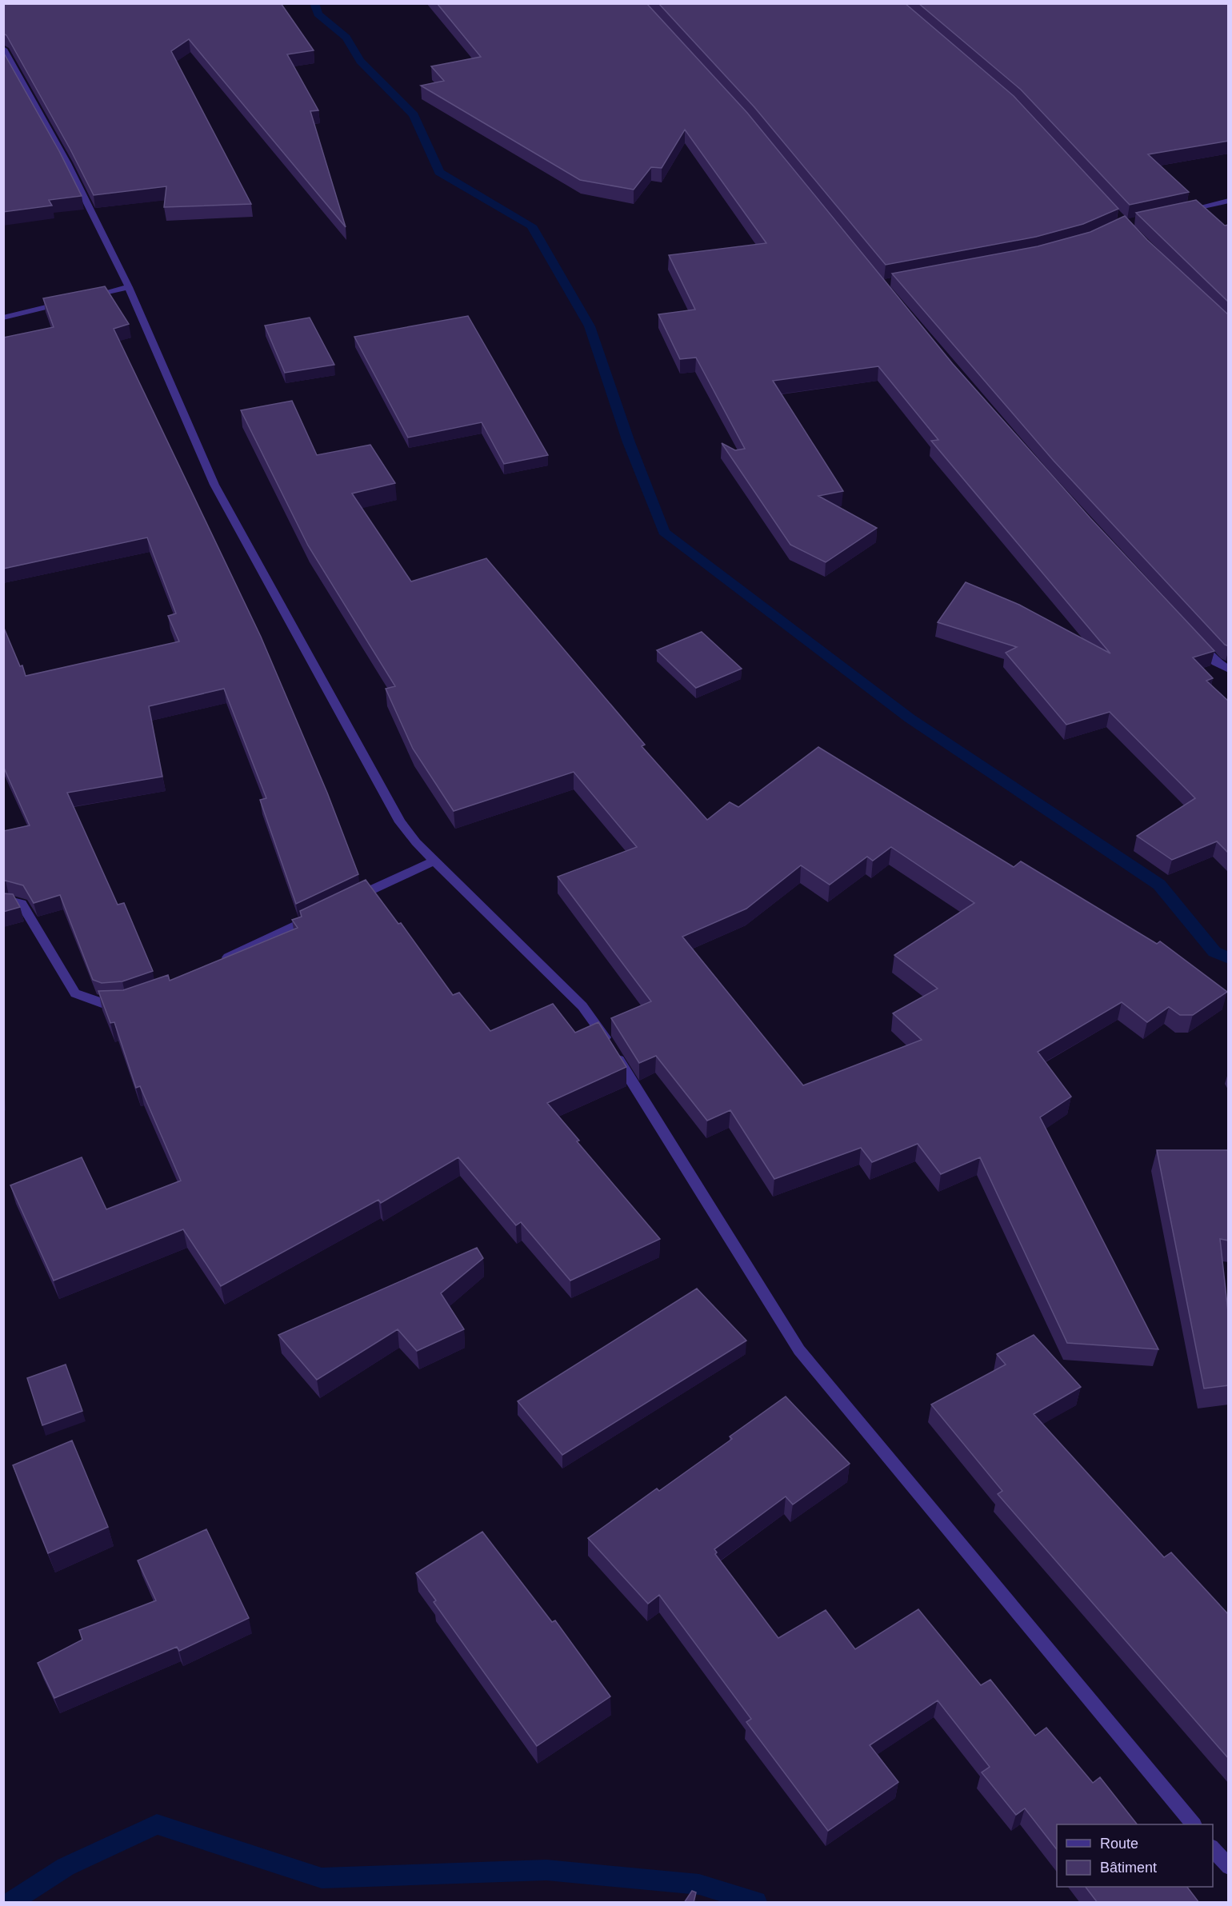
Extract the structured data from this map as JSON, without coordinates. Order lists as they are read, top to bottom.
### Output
{
  "legend": ["Route", "Bâtiment"]
}
